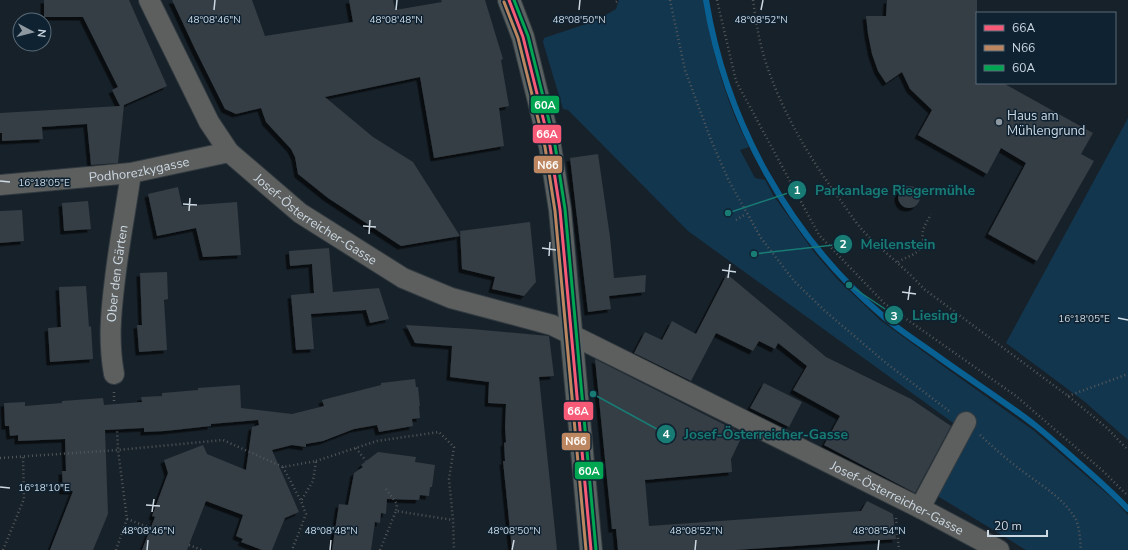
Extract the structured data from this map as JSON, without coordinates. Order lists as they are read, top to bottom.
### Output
{
  "streets": {
    "street": ["Podhorezkygasse", "Josef-Österreicher-Gasse", "Ober den Gärten"]
  },
  "crossings": [
    ["Podhorezkygasse", "Josef-Österreicher-Gasse"],
    ["Podhorezkygasse", "Ober den Gärten"]
  ],
  "places": [
    "Haus am Mühlengrund",
    "Parkanlage Riegermühle",
    "Meilenstein",
    "Liesing",
    "Josef-Österreicher-Gasse"
  ],
  "lines": ["transit line 66A", "transit line 60A", "transit line N66"],
  "legend": ["66A", "N66", "60A"],
  "scale_bar": "20 m",
  "north": "right",
  "coordinates": [
    "48°08'46\"N",
    "48°08'48\"N",
    "48°08'50\"N",
    "48°08'52\"N",
    "16°18'05\"E",
    "16°18'10\"E",
    "48°08'54\"N"
  ]
}
